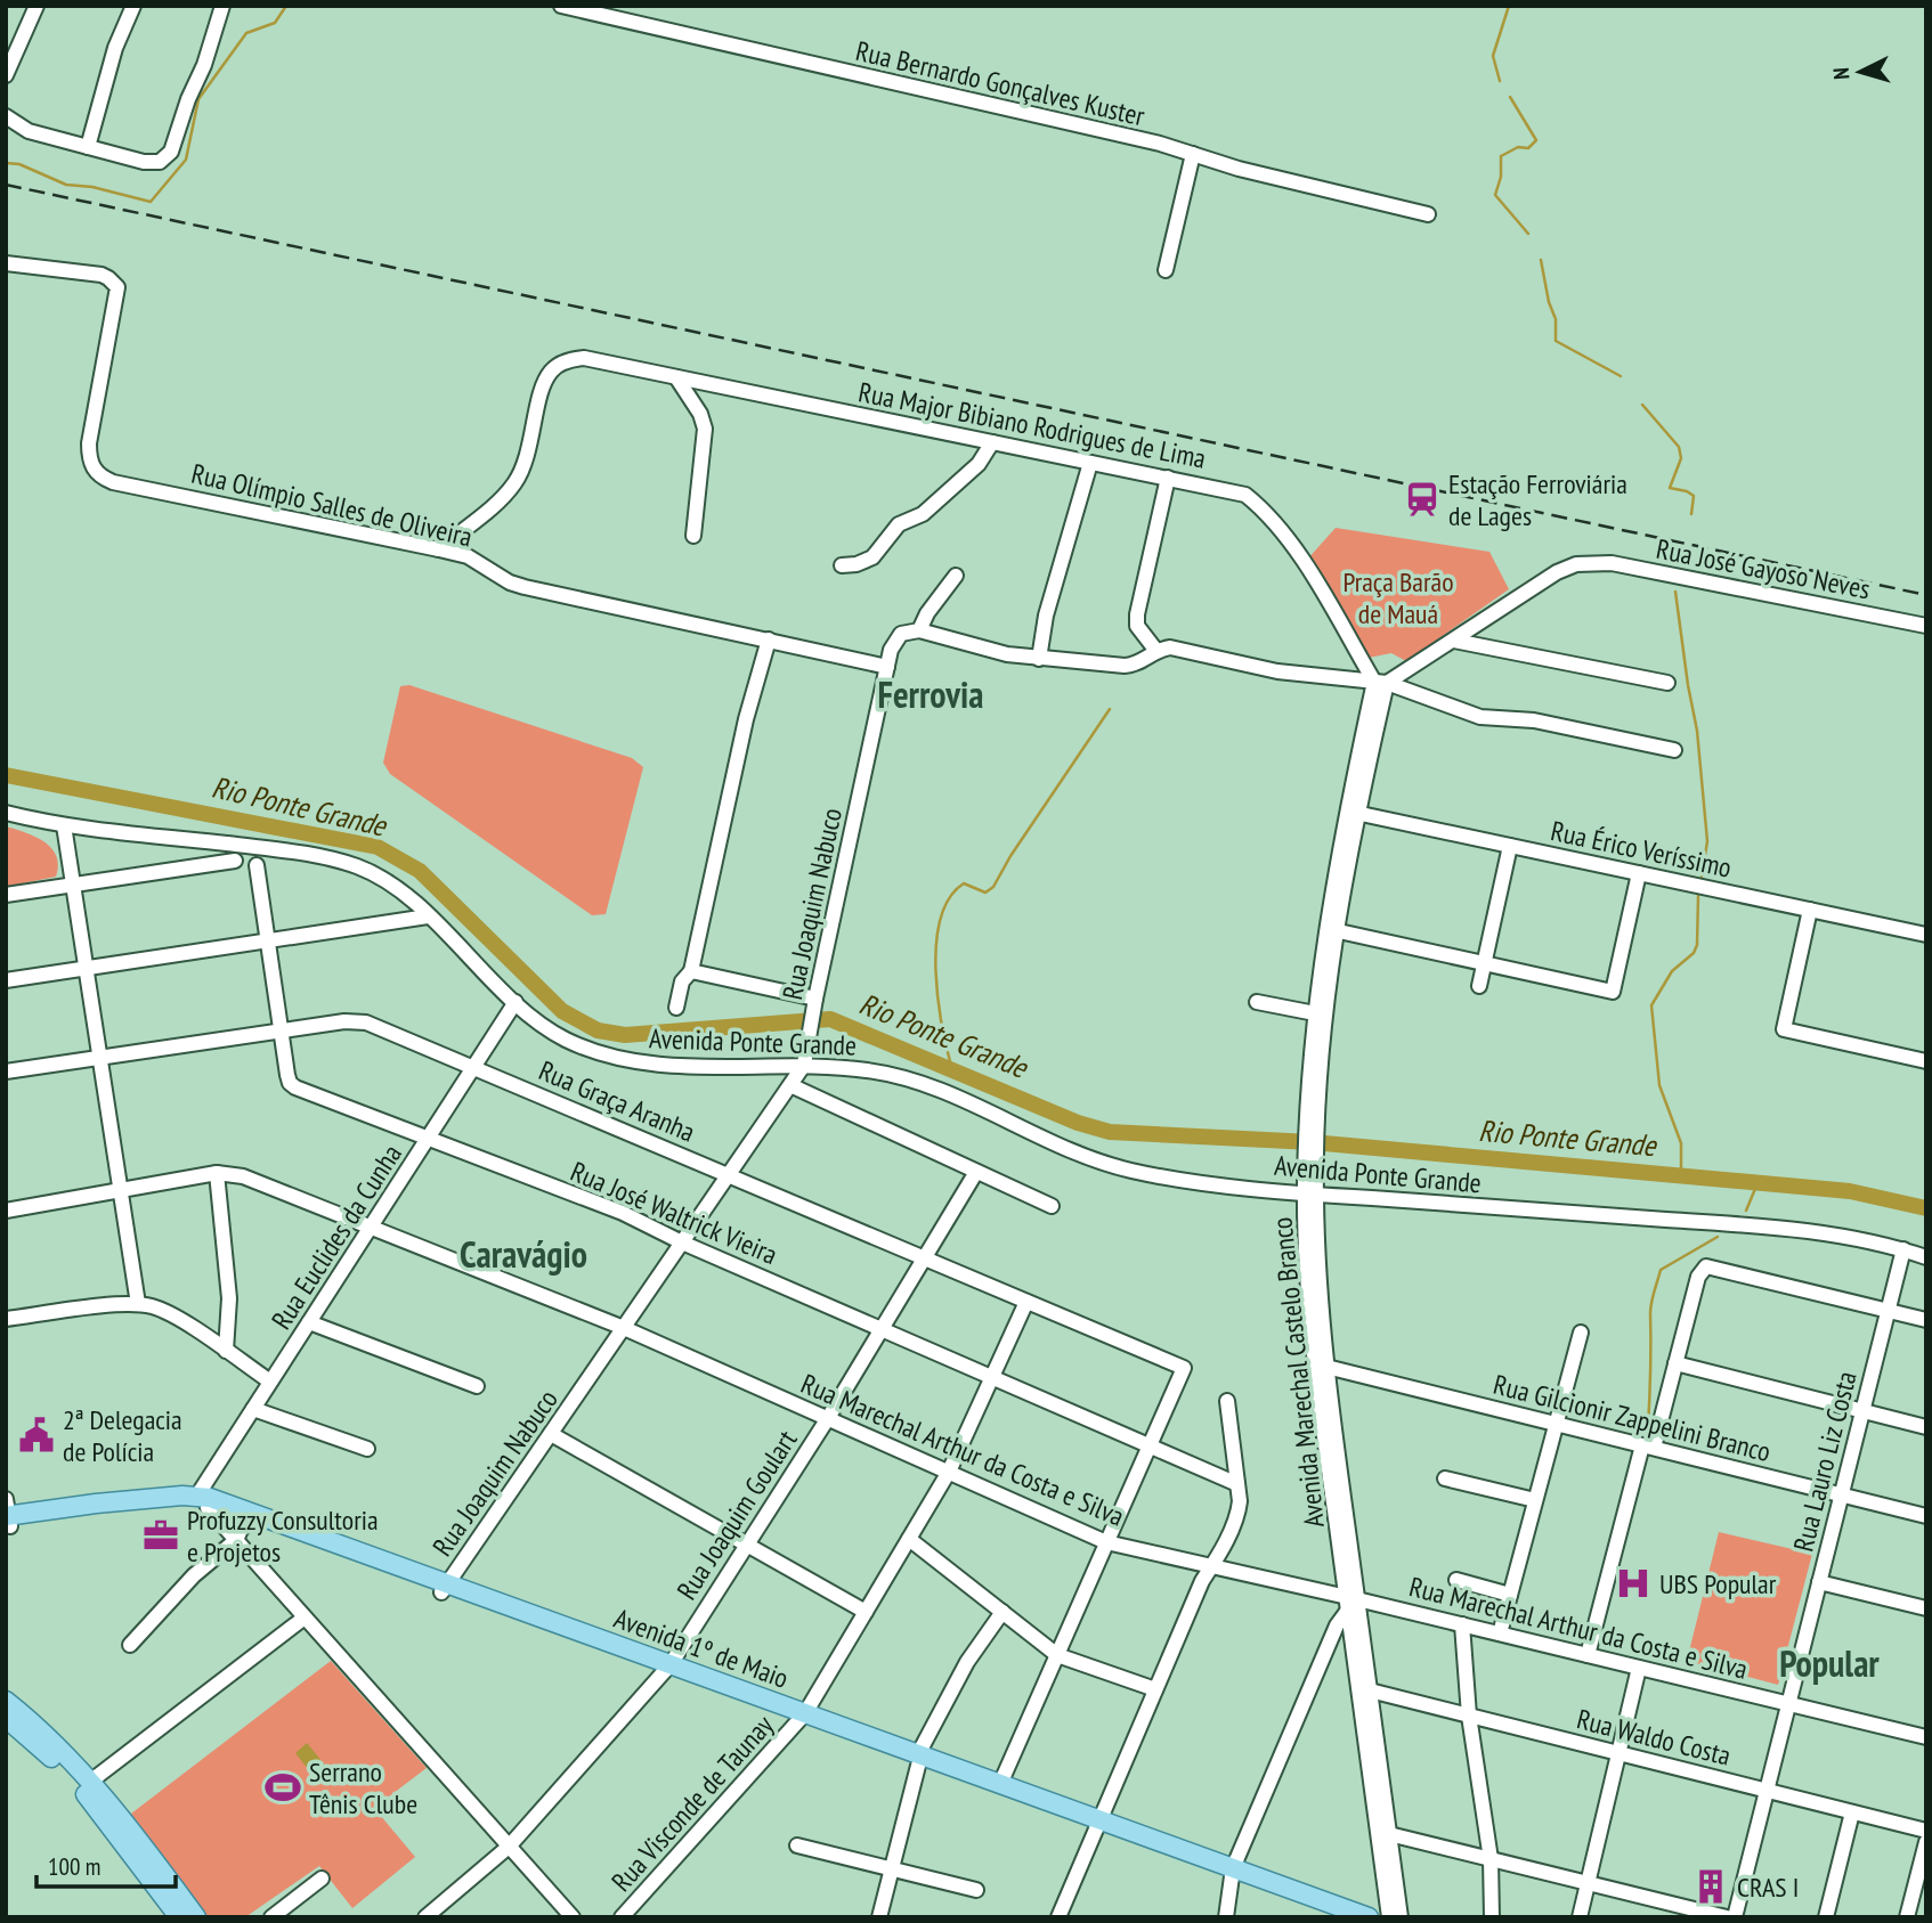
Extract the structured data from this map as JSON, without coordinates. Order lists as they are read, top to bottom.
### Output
{
  "streets": {
    "main road": ["Avenida 1º de Maio"],
    "street": [
      "Rua Bernardo Gonçalves Kuster",
      "Rua Major Bibiano Rodrigues de Lima",
      "Rua Olímpio Salles de Oliveira",
      "Rua José Gayoso Neves",
      "Rua Érico Veríssimo",
      "Rua Joaquim Nabuco",
      "Avenida Ponte Grande",
      "Rua Graça Aranha",
      "Rua José Waltrick Vieira",
      "Rua Euclides da Cunha",
      "Avenida Marechal Castelo Branco",
      "Rua Gilcionir Zappelini Branco",
      "Rua Marechal Arthur da Costa e Silva",
      "Rua Lauro Liz Costa",
      "Rua Joaquim Goulart",
      "Rua Waldo Costa",
      "Rua Visconde de Taunay"
    ]
  },
  "crossings": [
    ["Rua Major Bibiano Rodrigues de Lima", "Rua Olímpio Salles de Oliveira"],
    ["Rua Major Bibiano Rodrigues de Lima", "Rua José Gayoso Neves"],
    ["Rua Major Bibiano Rodrigues de Lima", "Avenida Marechal Castelo Branco"],
    ["Rua Olímpio Salles de Oliveira", "Rua Joaquim Nabuco"],
    ["Rua José Gayoso Neves", "Avenida Marechal Castelo Branco"],
    ["Rua Érico Veríssimo", "Avenida Marechal Castelo Branco"],
    ["Rua Joaquim Nabuco", "Avenida Ponte Grande"],
    ["Rua Joaquim Nabuco", "Rua Graça Aranha"],
    ["Rua Joaquim Nabuco", "Rua José Waltrick Vieira"],
    ["Rua Joaquim Nabuco", "Rua Marechal Arthur da Costa e Silva"],
    ["Rua Joaquim Nabuco", "Avenida 1º de Maio"],
    ["Avenida Ponte Grande", "Rua Euclides da Cunha"],
    ["Avenida Ponte Grande", "Avenida Marechal Castelo Branco"],
    ["Avenida Ponte Grande", "Rua Lauro Liz Costa"],
    ["Rua Graça Aranha", "Rua José Waltrick Vieira"],
    ["Rua Graça Aranha", "Rua Euclides da Cunha"],
    ["Rua Graça Aranha", "Rua Joaquim Goulart"],
    ["Rua Graça Aranha", "Rua Visconde de Taunay"],
    ["Rua José Waltrick Vieira", "Rua Euclides da Cunha"],
    ["Rua José Waltrick Vieira", "Rua Joaquim Goulart"],
    ["Rua José Waltrick Vieira", "Rua Visconde de Taunay"],
    ["Rua Euclides da Cunha", "Rua Marechal Arthur da Costa e Silva"],
    ["Rua Euclides da Cunha", "Avenida 1º de Maio"],
    ["Avenida Marechal Castelo Branco", "Rua Gilcionir Zappelini Branco"],
    ["Avenida Marechal Castelo Branco", "Rua Marechal Arthur da Costa e Silva"],
    ["Avenida Marechal Castelo Branco", "Rua Waldo Costa"],
    ["Rua Gilcionir Zappelini Branco", "Rua Lauro Liz Costa"],
    ["Rua Marechal Arthur da Costa e Silva", "Rua Lauro Liz Costa"],
    ["Rua Marechal Arthur da Costa e Silva", "Rua Joaquim Goulart"],
    ["Rua Marechal Arthur da Costa e Silva", "Rua Visconde de Taunay"],
    ["Rua Lauro Liz Costa", "Rua Waldo Costa"],
    ["Rua Joaquim Goulart", "Avenida 1º de Maio"],
    ["Avenida 1º de Maio", "Rua Visconde de Taunay"]
  ],
  "districts": ["Ferrovia", "Caravágio", "Popular"],
  "water": ["Rio Ponte Grande"],
  "parks": ["Praça Barão de Mauá"],
  "places": {
    "station": ["Estação Ferroviária de Lages"],
    "public building": ["2ª Delegacia de Polícia"],
    "office": ["Profuzzy Consultoria e Projetos"],
    "hospital": ["UBS Popular"],
    "sports": ["Serrano Tênis Clube"],
    "building": ["CRAS I"]
  },
  "scale_bar": "100 m",
  "north": "left"
}
